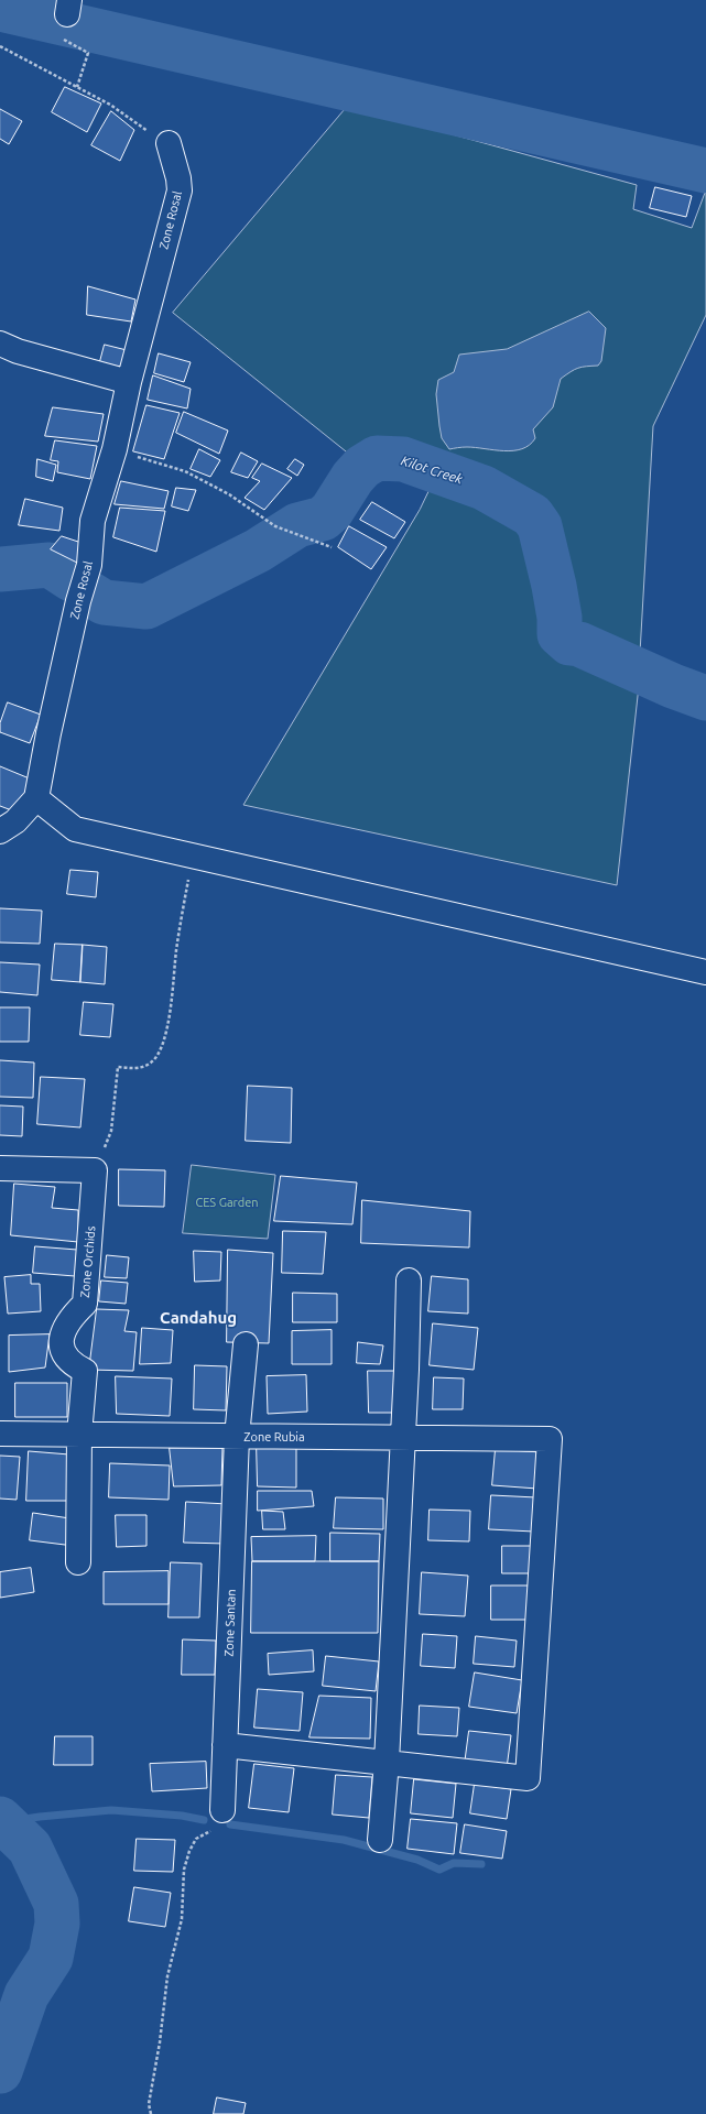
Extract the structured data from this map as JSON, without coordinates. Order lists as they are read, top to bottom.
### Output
{
  "streets": {
    "street": [
      "Zone Rosal",
      "Zone Orchids",
      "Zone Rubia",
      "Zone Santan"
    ]
  },
  "crossings": [
    ["Zone Orchids", "Zone Rubia"],
    ["Zone Rubia", "Zone Santan"]
  ],
  "districts": ["Candahug"],
  "water": ["Kilot Creek"],
  "parks": ["CES Garden"]
}
